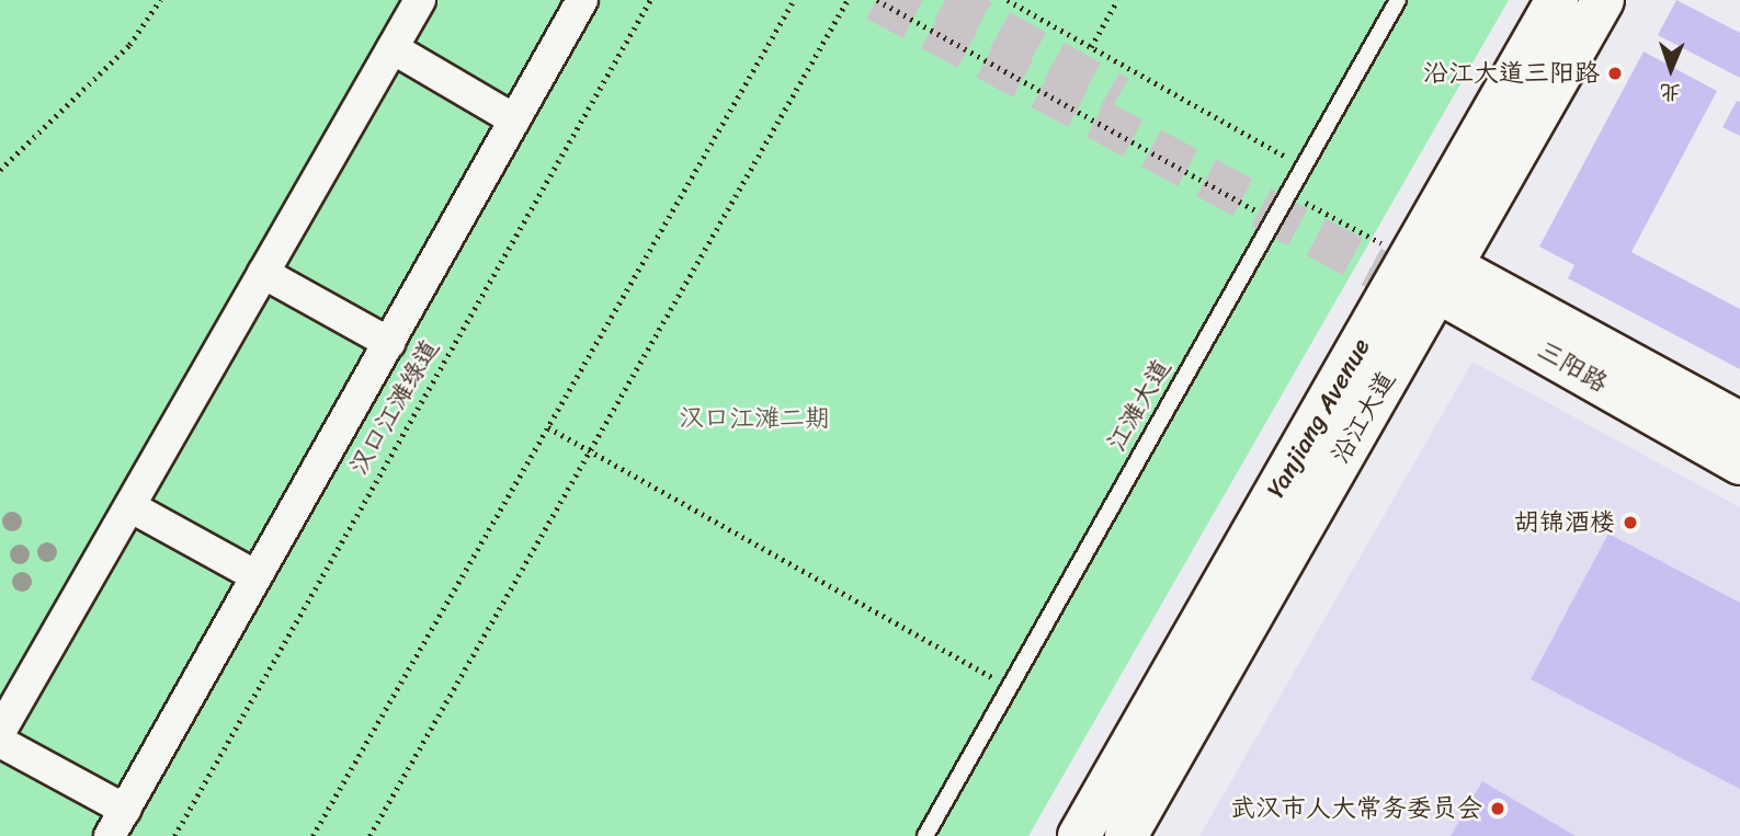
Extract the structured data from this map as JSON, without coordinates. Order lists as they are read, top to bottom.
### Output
{
  "streets": {
    "main road": ["三阳路", "沿江大道", "Yanjiang Avenue"],
    "lane": ["江滩大道"],
    "path": ["汉口江滩绿道"]
  },
  "crossings": [
    ["三阳路", "沿江大道"],
    ["三阳路", "Yanjiang Avenue"],
    ["沿江大道", "Yanjiang Avenue"]
  ],
  "parks": ["汉口江滩二期"],
  "places": ["沿江大道三阳路", "胡锦酒楼", "武汉市人大常务委员会"],
  "north": "bottom"
}
